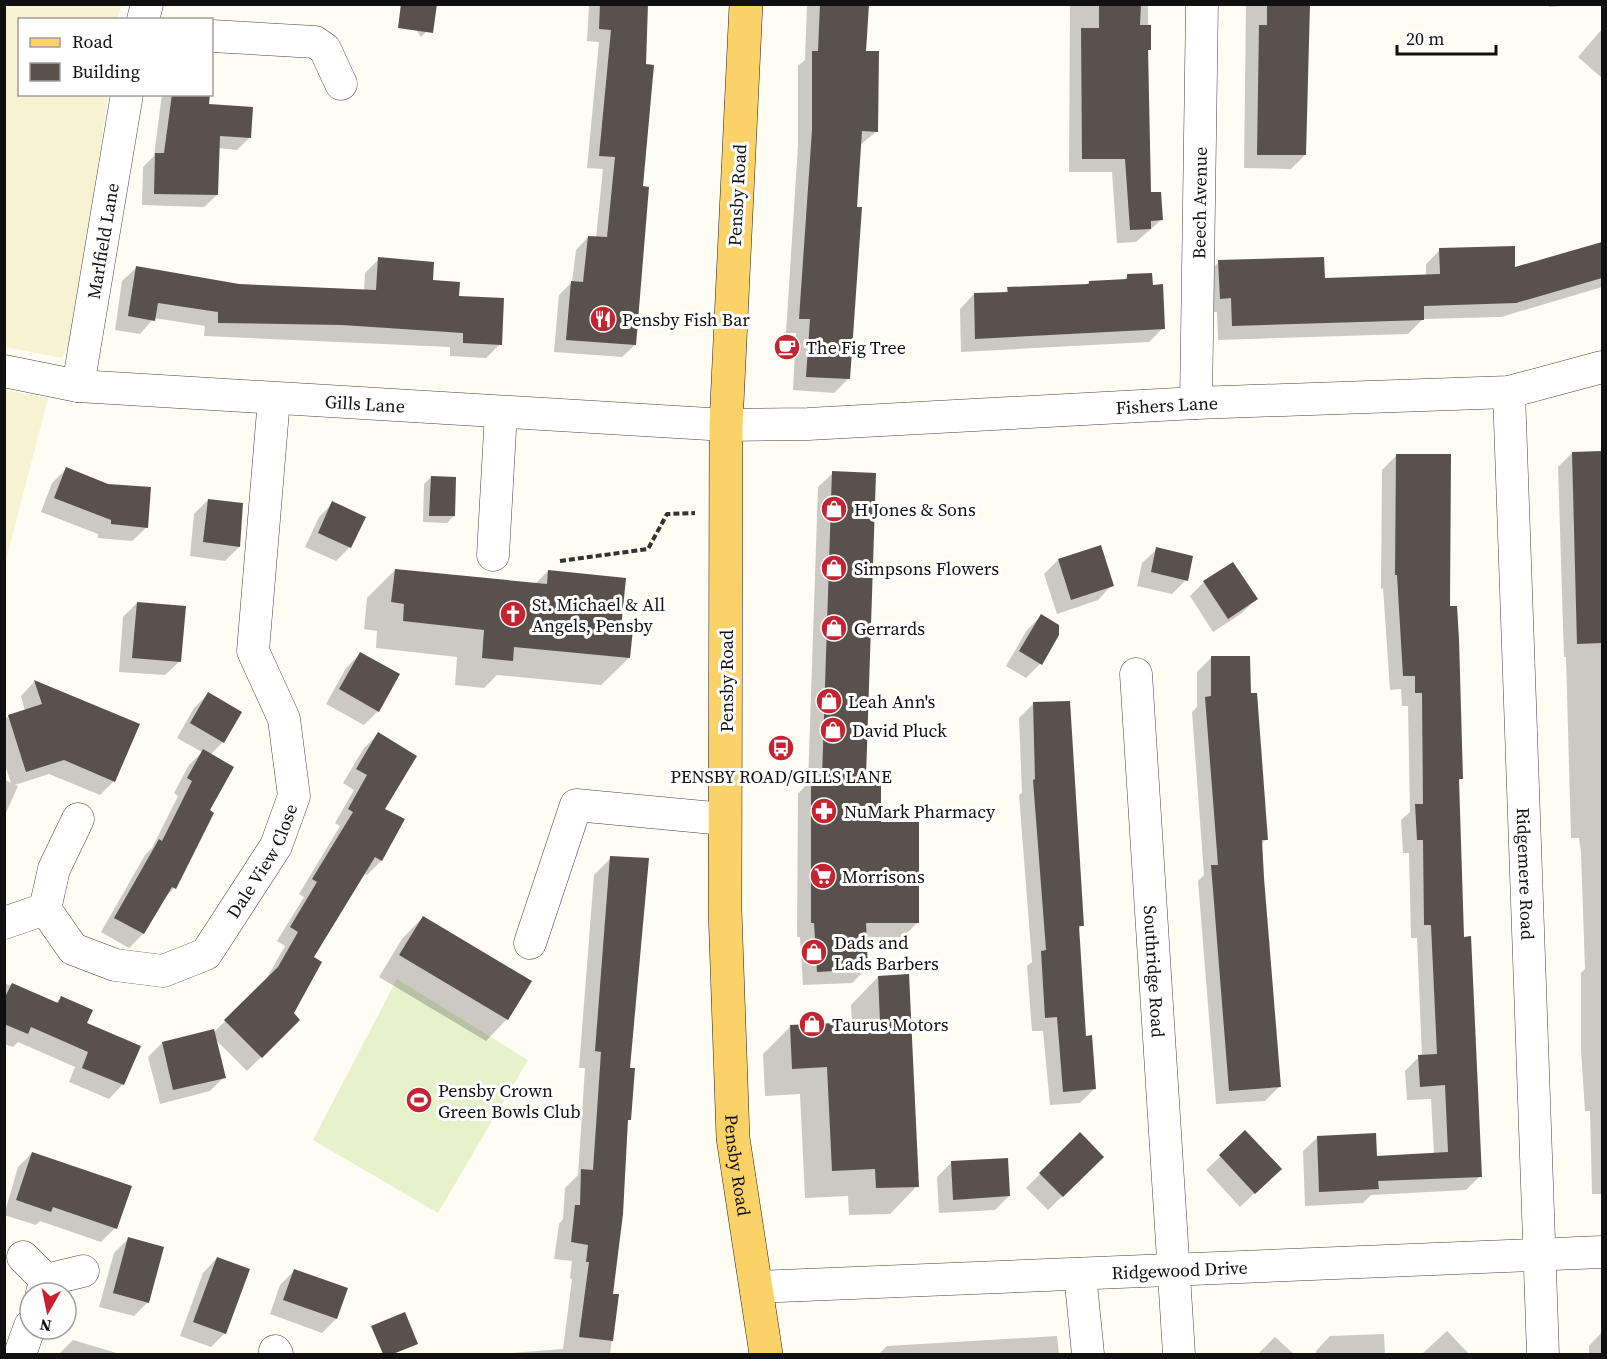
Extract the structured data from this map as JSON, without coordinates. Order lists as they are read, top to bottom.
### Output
{
  "streets": {
    "main road": ["Pensby Road"],
    "street": [
      "Beech Avenue",
      "Marlfield Lane",
      "Gills Lane",
      "Fishers Lane",
      "Dale View Close",
      "Ridgemere Road",
      "Southridge Road",
      "Ridgewood Drive"
    ]
  },
  "crossings": [
    ["Pensby Road", "Gills Lane"],
    ["Pensby Road", "Fishers Lane"],
    ["Pensby Road", "Ridgewood Drive"],
    ["Beech Avenue", "Fishers Lane"],
    ["Marlfield Lane", "Gills Lane"],
    ["Gills Lane", "Fishers Lane"],
    ["Gills Lane", "Dale View Close"],
    ["Fishers Lane", "Ridgemere Road"],
    ["Ridgemere Road", "Ridgewood Drive"],
    ["Southridge Road", "Ridgewood Drive"]
  ],
  "places": {
    "restaurant": ["Pensby Fish Bar"],
    "cafe": ["The Fig Tree"],
    "shop": [
      "H Jones & Sons",
      "Simpsons Flowers",
      "Gerrards",
      "Leah Ann's",
      "David Pluck",
      "Dads and Lads Barbers",
      "Taurus Motors"
    ],
    "church": ["St. Michael & All Angels, Pensby"],
    "bus stop": ["PENSBY ROAD/GILLS LANE"],
    "pharmacy": ["NuMark Pharmacy"],
    "supermarket": ["Morrisons"],
    "sports": ["Pensby Crown Green Bowls Club"]
  },
  "legend": ["Road", "Building"],
  "scale_bar": "20 m",
  "north": "bottom"
}
